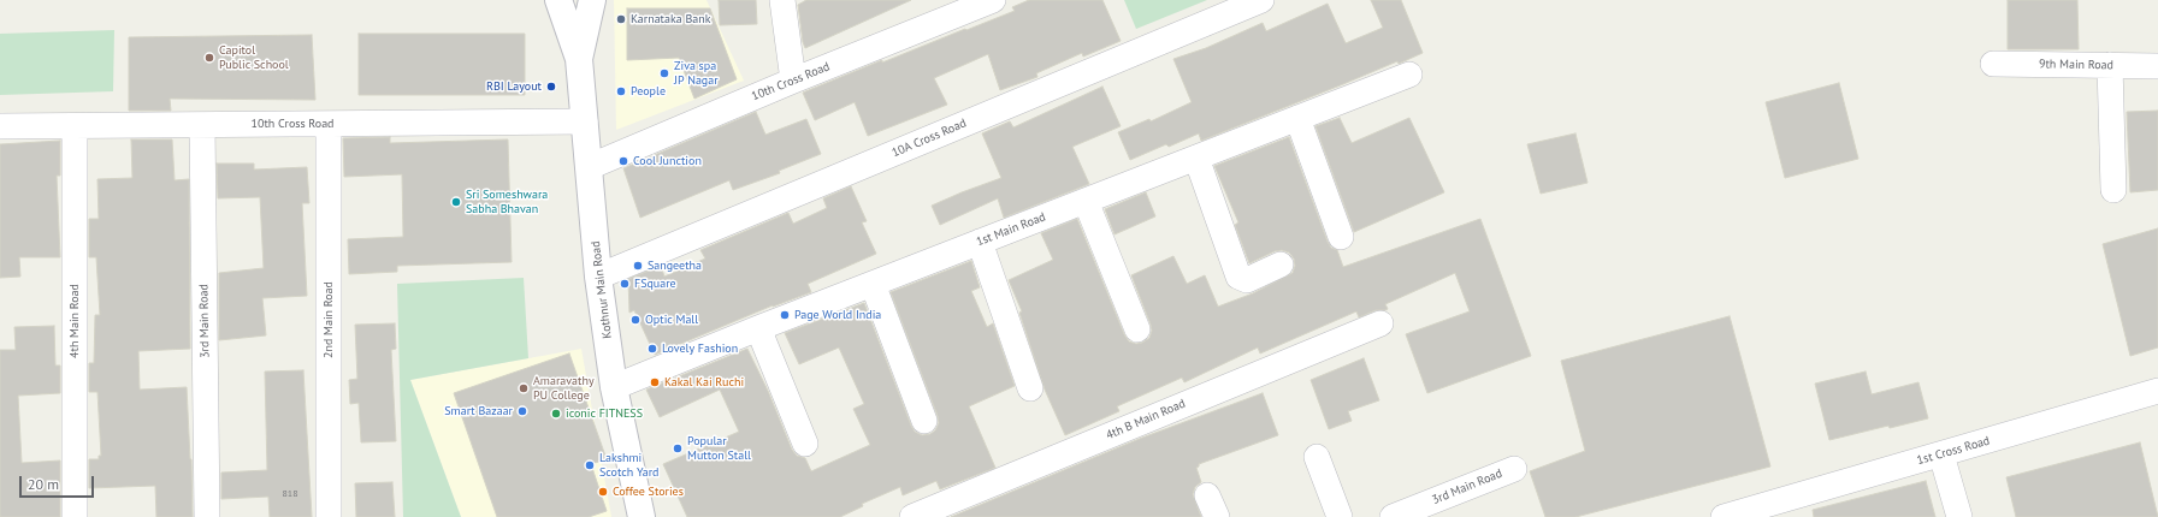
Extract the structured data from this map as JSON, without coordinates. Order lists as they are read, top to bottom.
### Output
{
  "streets": {
    "main road": ["Kothnur Main Road"],
    "street": [
      "9th Main Road",
      "10th Cross Road",
      "10A Cross Road",
      "1st Main Road",
      "2nd Main Road",
      "4th Main Road",
      "3rd Main Road",
      "4th B Main Road",
      "1st Cross Road"
    ]
  },
  "crossings": [
    ["10th Cross Road", "Kothnur Main Road"],
    ["10th Cross Road", "2nd Main Road"],
    ["10th Cross Road", "4th Main Road"],
    ["10th Cross Road", "3rd Main Road"],
    ["10A Cross Road", "Kothnur Main Road"],
    ["1st Main Road", "Kothnur Main Road"]
  ],
  "places": [
    "Karnataka Bank",
    "Capitol Public School",
    "Ziva spa JP Nagar",
    "RBI Layout",
    "People",
    "Cool Junction",
    "Sri Someshwara Sabha Bhavan",
    "Sangeetha",
    "FSquare",
    "Page World India",
    "Optic Mall",
    "Lovely Fashion",
    "Kakal Kai Ruchi",
    "Amaravathy PU College",
    "Smart Bazaar",
    "iconic FITNESS",
    "Popular Mutton Stall",
    "Lakshmi Scotch Yard",
    "Coffee Stories"
  ],
  "house_numbers": ["818"],
  "scale_bar": "20 m"
}
